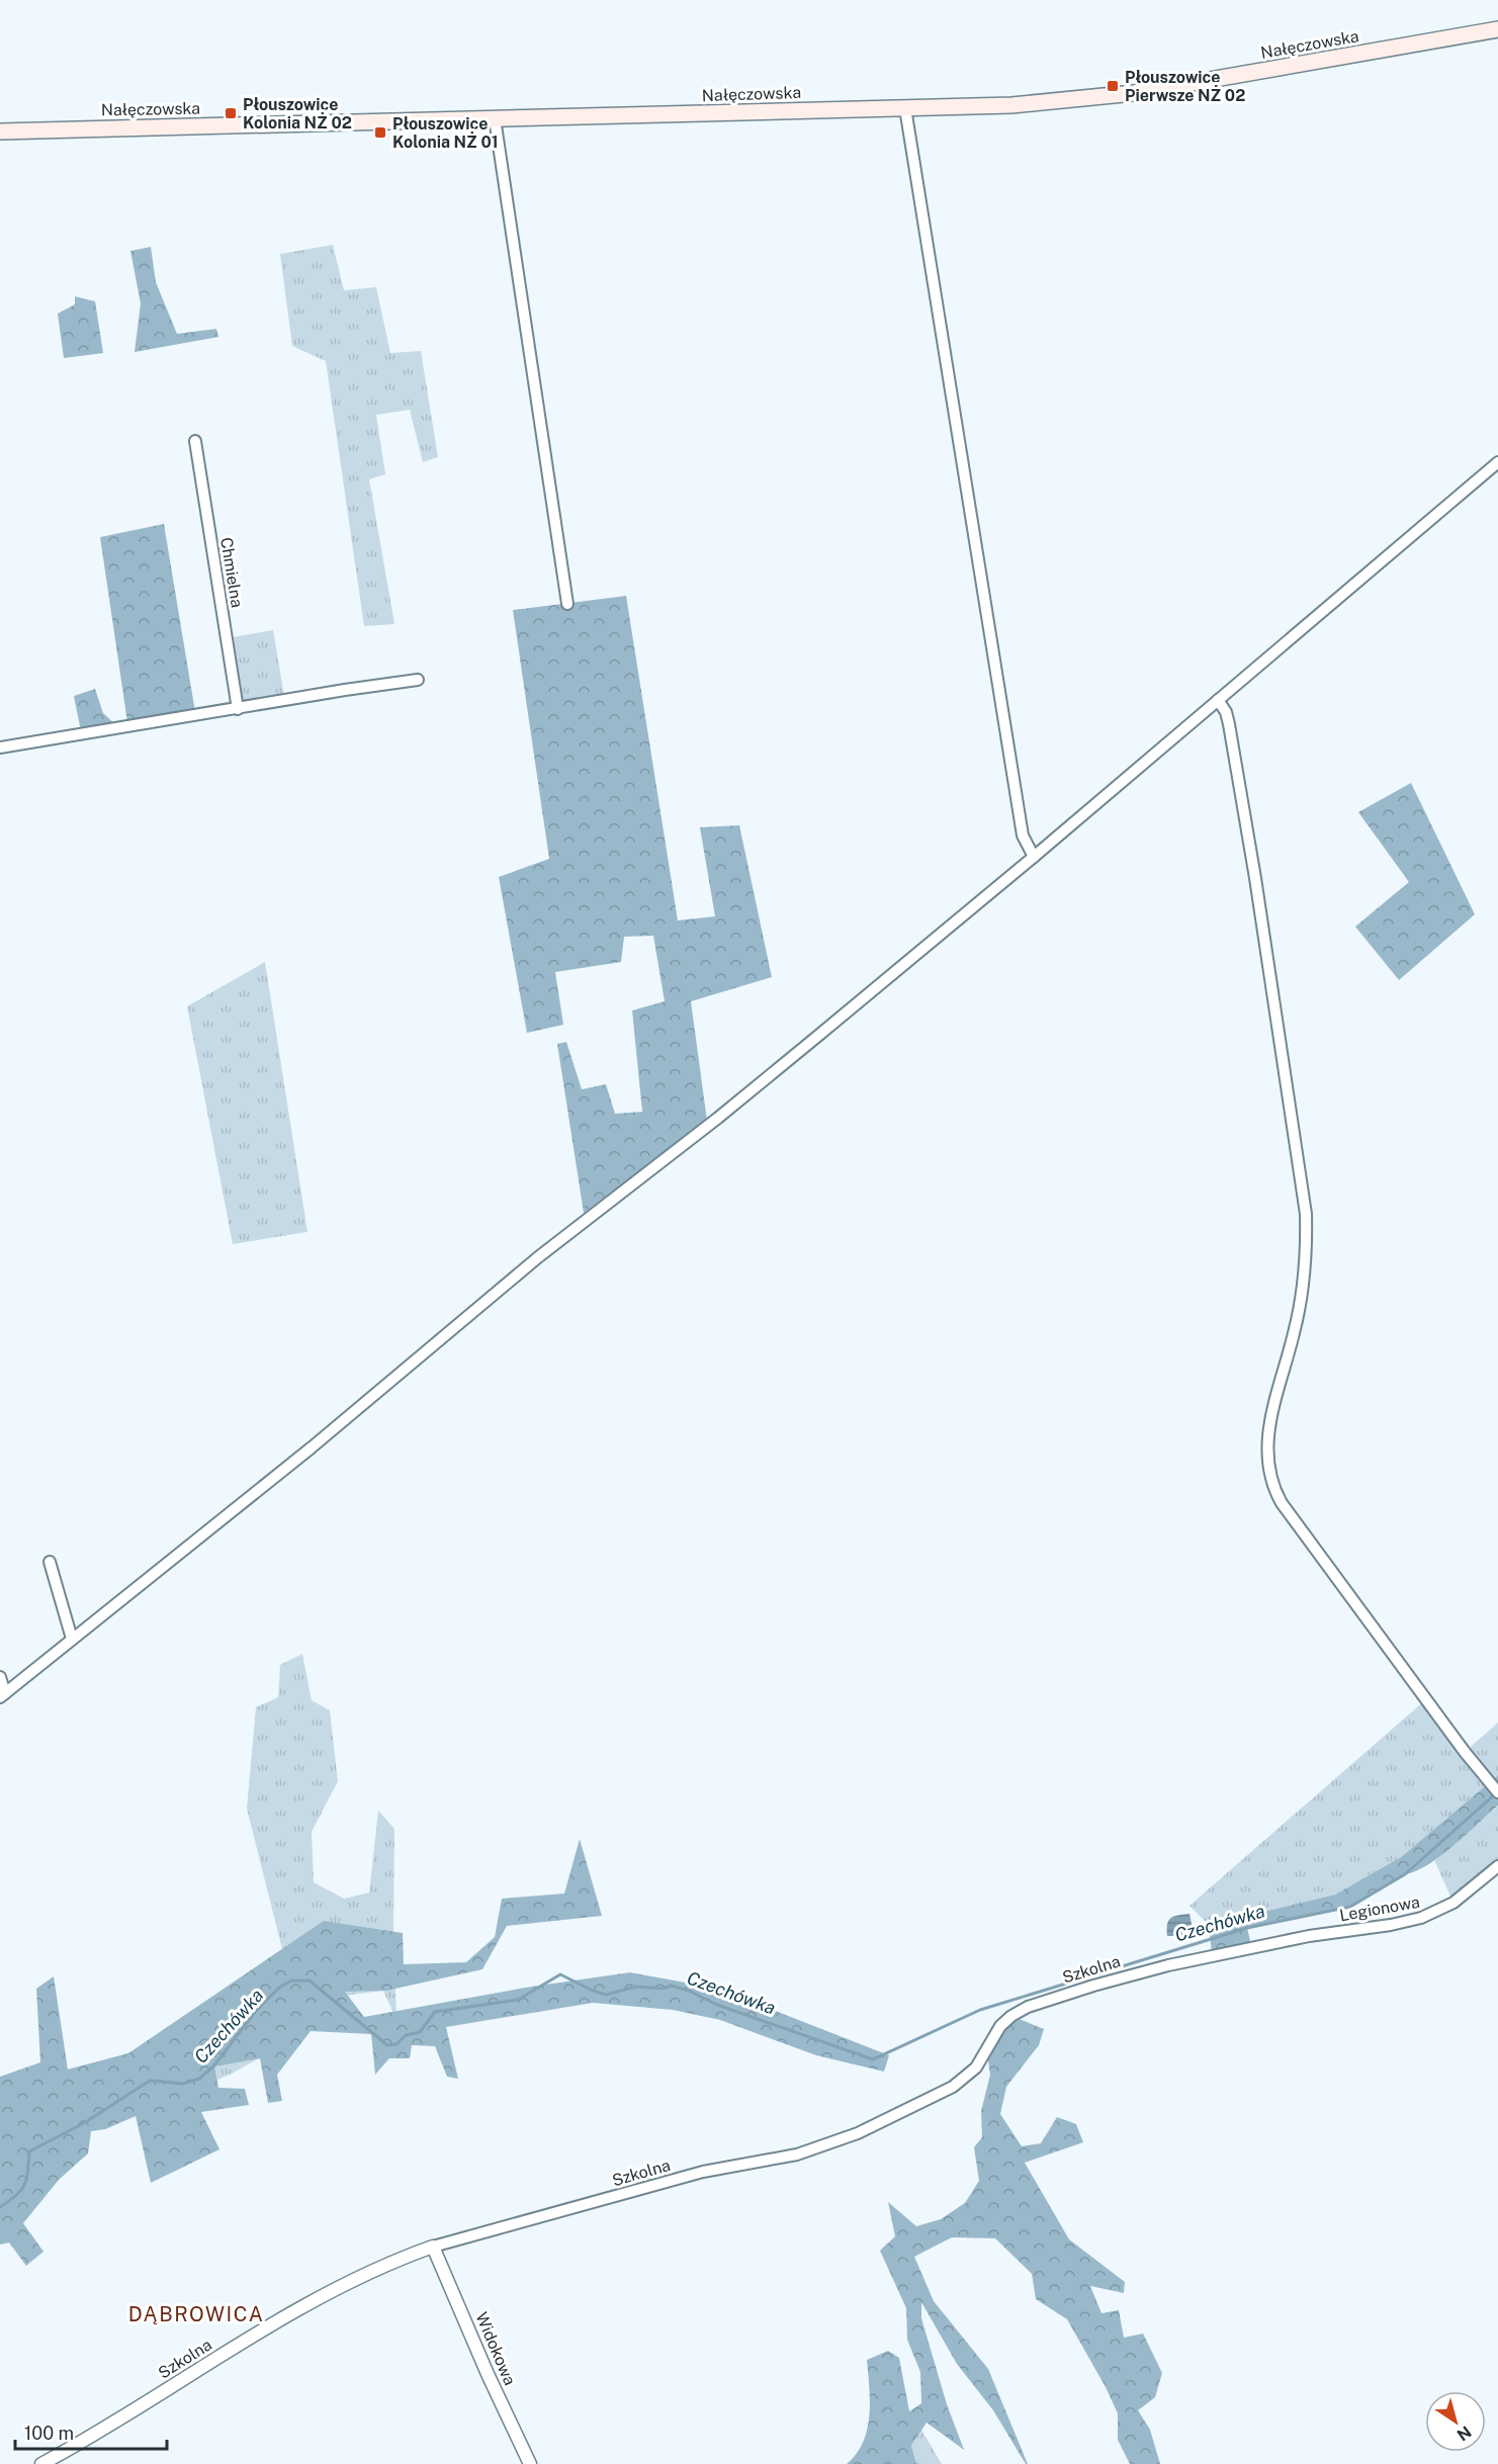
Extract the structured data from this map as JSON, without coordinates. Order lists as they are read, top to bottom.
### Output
{
  "streets": {
    "main road": ["Nałęczowska"],
    "street": [
      "Chmielna",
      "Legionowa",
      "Szkolna",
      "Widokowa"
    ]
  },
  "crossings": [
    ["Legionowa", "Szkolna"],
    ["Szkolna", "Widokowa"]
  ],
  "districts": ["DĄBROWICA"],
  "water": ["Czechówka"],
  "places": {
    "transit": ["Płouszowice Pierwsze NŻ 02", "Płouszowice Kolonia NŻ 02", "Płouszowice Kolonia NŻ 01"]
  },
  "scale_bar": "100 m",
  "north": "bottom right"
}
